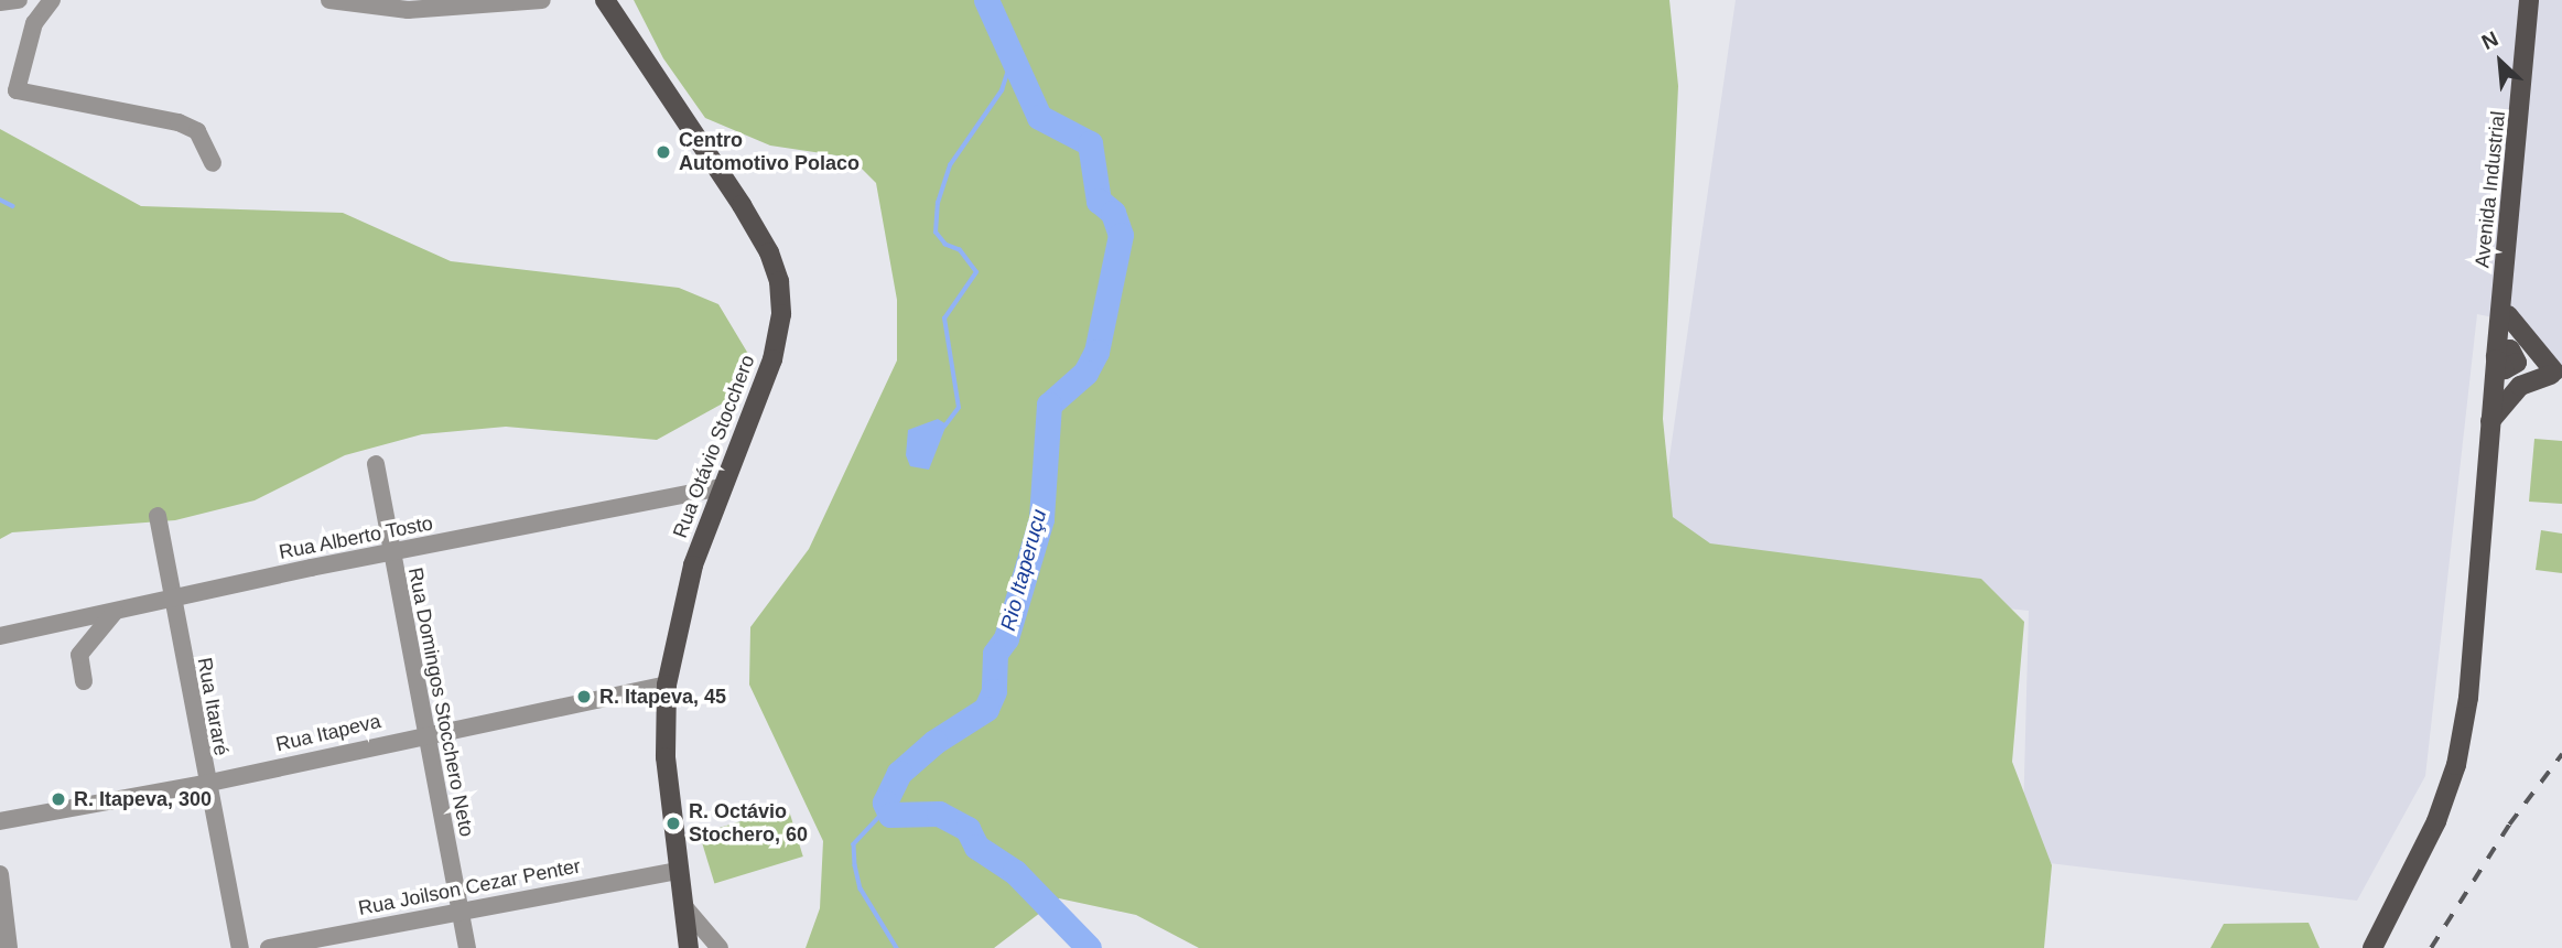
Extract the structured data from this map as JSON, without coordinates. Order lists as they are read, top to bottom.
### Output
{
  "streets": {
    "main road": ["Avenida Industrial", "Rua Otávio Stocchero"],
    "street": [
      "Rua Alberto Tosto",
      "Rua Domingos Stocchero Neto",
      "Rua Itararé",
      "Rua Itapeva",
      "Rua Joilson Cezar Penter"
    ]
  },
  "crossings": [
    ["Rua Otávio Stocchero", "Rua Alberto Tosto"],
    ["Rua Otávio Stocchero", "Rua Itapeva"],
    ["Rua Otávio Stocchero", "Rua Joilson Cezar Penter"],
    ["Rua Alberto Tosto", "Rua Domingos Stocchero Neto"],
    ["Rua Alberto Tosto", "Rua Itararé"],
    ["Rua Domingos Stocchero Neto", "Rua Itapeva"],
    ["Rua Domingos Stocchero Neto", "Rua Joilson Cezar Penter"],
    ["Rua Itararé", "Rua Itapeva"]
  ],
  "water": ["Rio Itaperuçu"],
  "places": [
    "Centro Automotivo Polaco",
    "R. Itapeva, 45",
    "R. Itapeva, 300",
    "R. Octávio Stochero, 60"
  ],
  "north": "top left"
}
